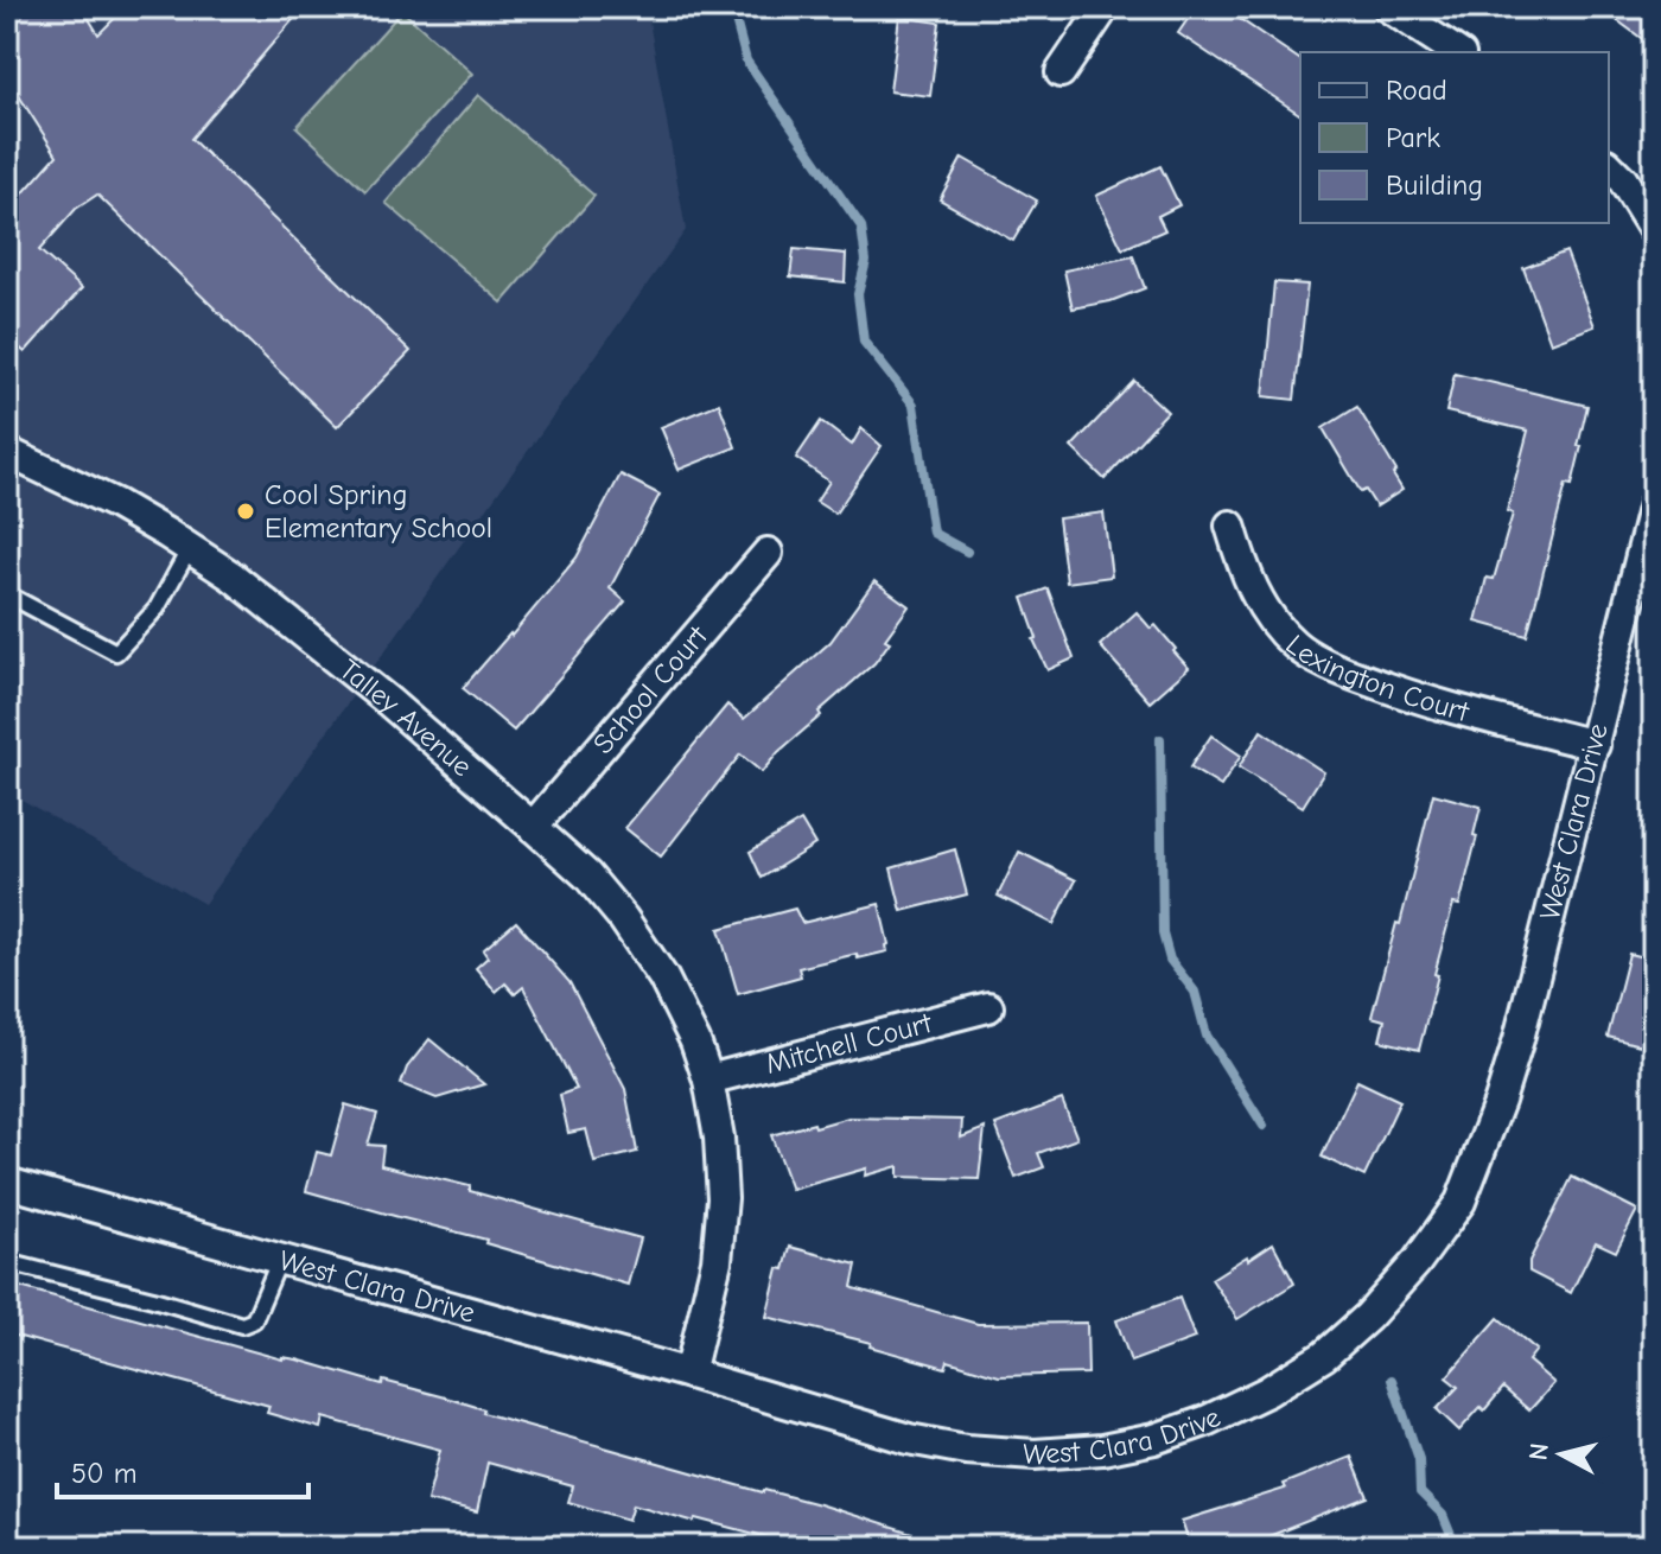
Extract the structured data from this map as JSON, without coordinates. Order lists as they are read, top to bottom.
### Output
{
  "streets": {
    "street": [
      "Lexington Court",
      "School Court",
      "Talley Avenue",
      "West Clara Drive",
      "Mitchell Court"
    ]
  },
  "crossings": [
    ["Lexington Court", "West Clara Drive"],
    ["School Court", "Talley Avenue"],
    ["Talley Avenue", "Mitchell Court"]
  ],
  "places": ["Cool Spring Elementary School"],
  "legend": ["Road", "Park", "Building"],
  "scale_bar": "50 m",
  "north": "left"
}
